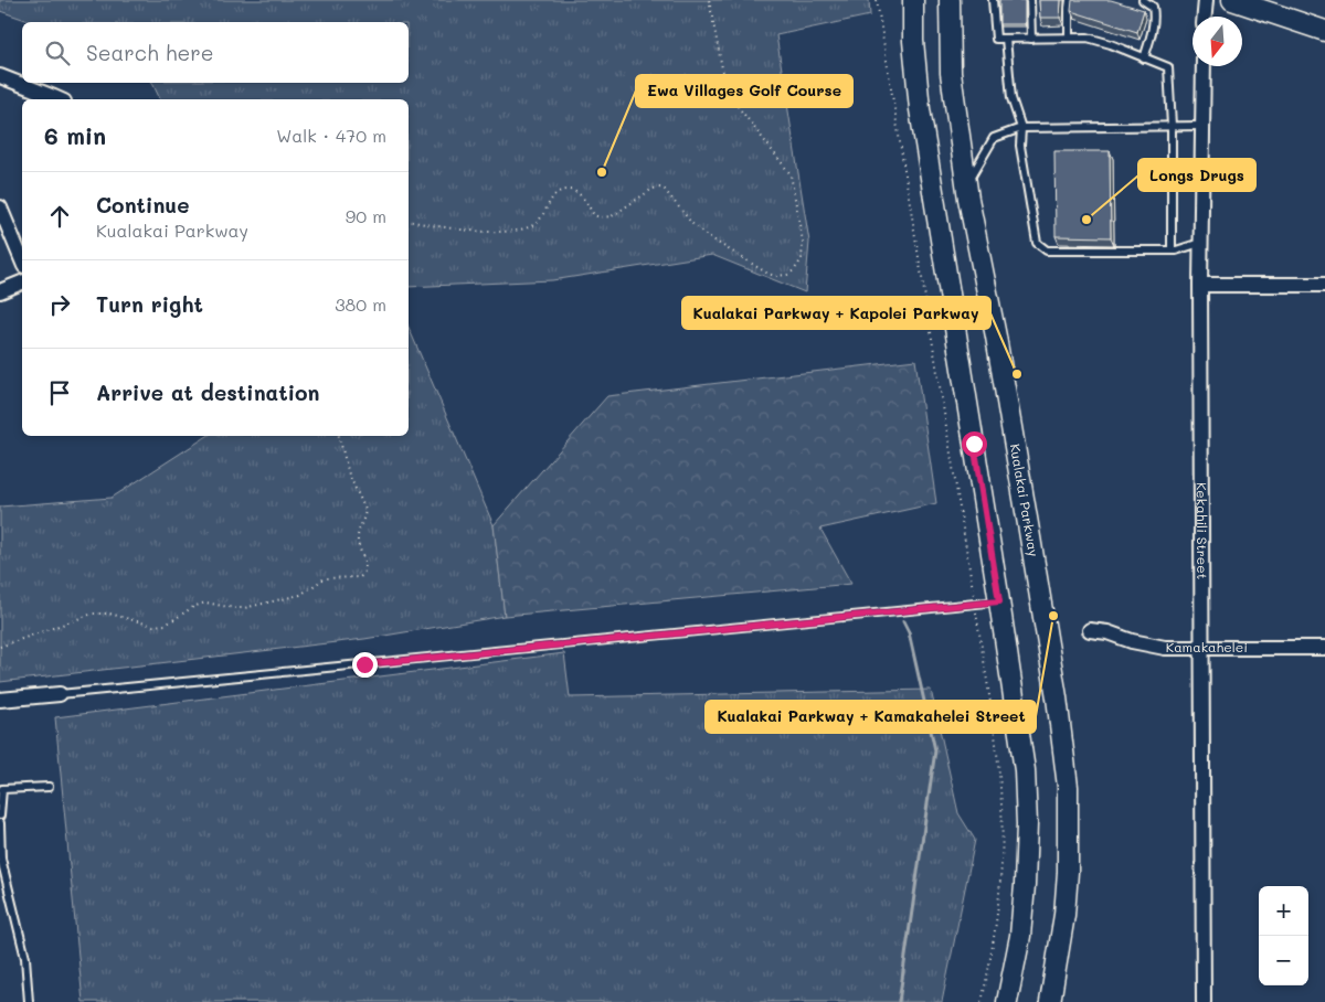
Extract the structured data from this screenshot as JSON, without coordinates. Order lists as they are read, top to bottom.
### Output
{
  "streets": {
    "main road": ["Kualakai Parkway"],
    "street": ["Kekahili Street", "Kamakahelei"]
  },
  "crossings": [
    ["Kekahili Street", "Kamakahelei"]
  ],
  "places": [
    "Ewa Villages Golf Course",
    "Longs Drugs",
    "Kualakai Parkway + Kapolei Parkway",
    "Kualakai Parkway + Kamakahelei Street"
  ],
  "north": "bottom",
  "page": {
    "search": "Search here",
    "heading": ["6 min", "Walk · 470 m"],
    "list": [
      ["Continue", "Kualakai Parkway", "90 m"],
      ["Turn right", "380 m"],
      "Arrive at destination"
    ],
    "map_buttons": ["+", "−"]
  }
}
